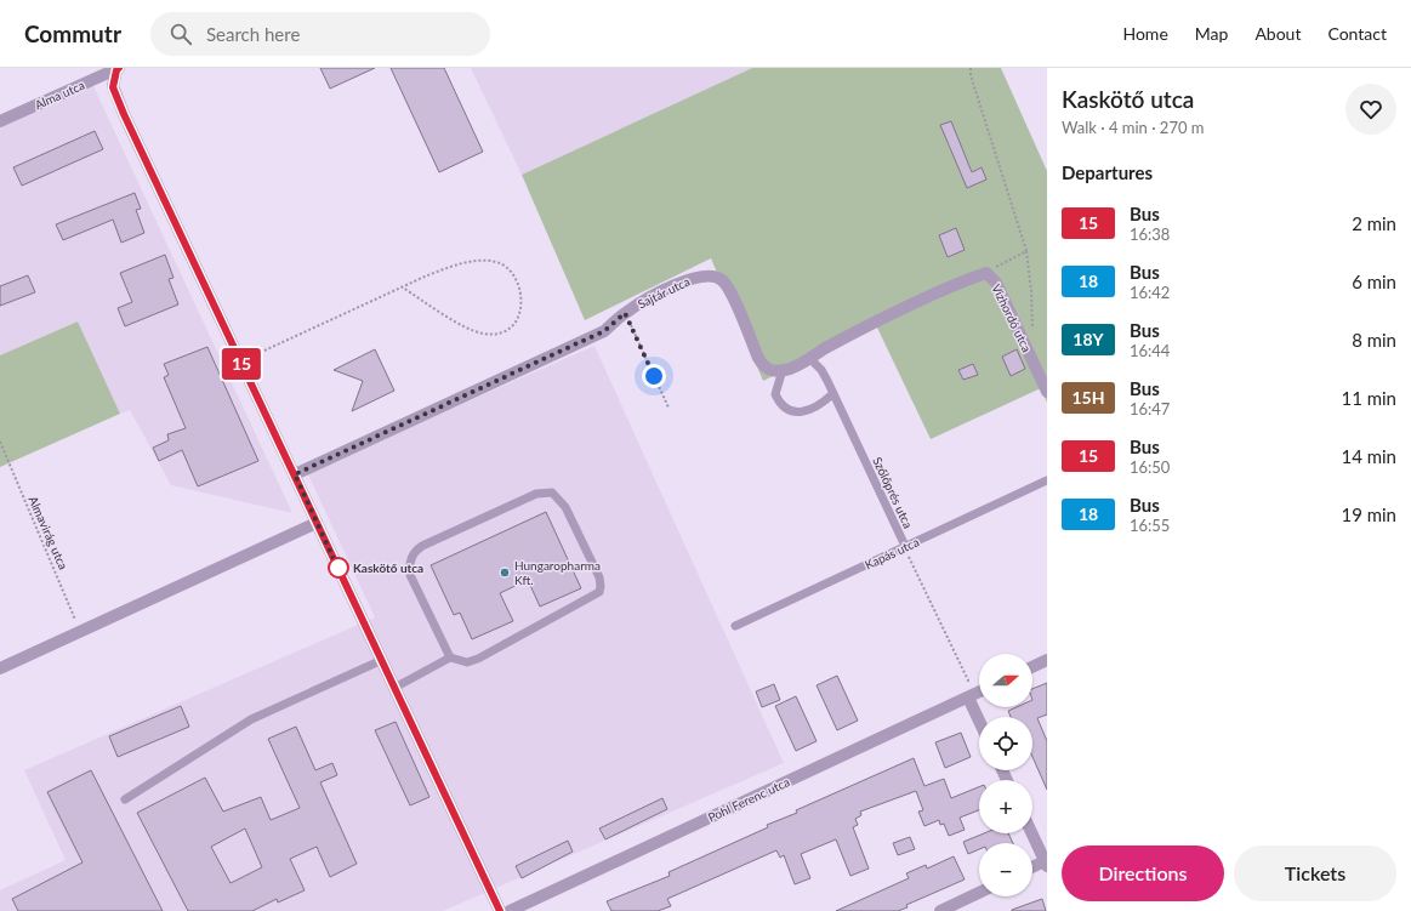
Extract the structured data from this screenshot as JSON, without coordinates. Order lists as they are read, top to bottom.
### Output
{
  "streets": {
    "street": [
      "Alma utca",
      "Sajtár utca",
      "Vízhordó utca",
      "Pohl Ferenc utca"
    ],
    "lane": ["Szőlőprés utca", "Kapás utca"],
    "path": ["Almavirág utca"]
  },
  "crossings": [
    ["Sajtár utca", "Szőlőprés utca"],
    ["Szőlőprés utca", "Kapás utca"],
    ["Szőlőprés utca", "Pohl Ferenc utca"]
  ],
  "places": ["Kaskötő utca", "Hungaropharma Kft."],
  "lines": ["bus line 15"],
  "north": "right",
  "page": {
    "header": "Commutr",
    "search": "Search here",
    "nav": [
      "Home",
      "Map",
      "About",
      "Contact"
    ],
    "on_map": "15",
    "heading": [
      ["Kaskötő utca", "Walk · 4 min · 270 m"],
      "Departures"
    ],
    "list": [
      {
        "mark": "15",
        "name": "Bus",
        "note": "16:38",
        "value": "2 min"
      },
      {
        "mark": "18",
        "name": "Bus",
        "note": "16:42",
        "value": "6 min"
      },
      {
        "mark": "18Y",
        "name": "Bus",
        "note": "16:44",
        "value": "8 min"
      },
      {
        "mark": "15H",
        "name": "Bus",
        "note": "16:47",
        "value": "11 min"
      },
      {
        "mark": "15",
        "name": "Bus",
        "note": "16:50",
        "value": "14 min"
      },
      {
        "mark": "18",
        "name": "Bus",
        "note": "16:55",
        "value": "19 min"
      }
    ],
    "map_buttons": ["+", "−"],
    "buttons": ["Directions", "Tickets"]
  }
}
